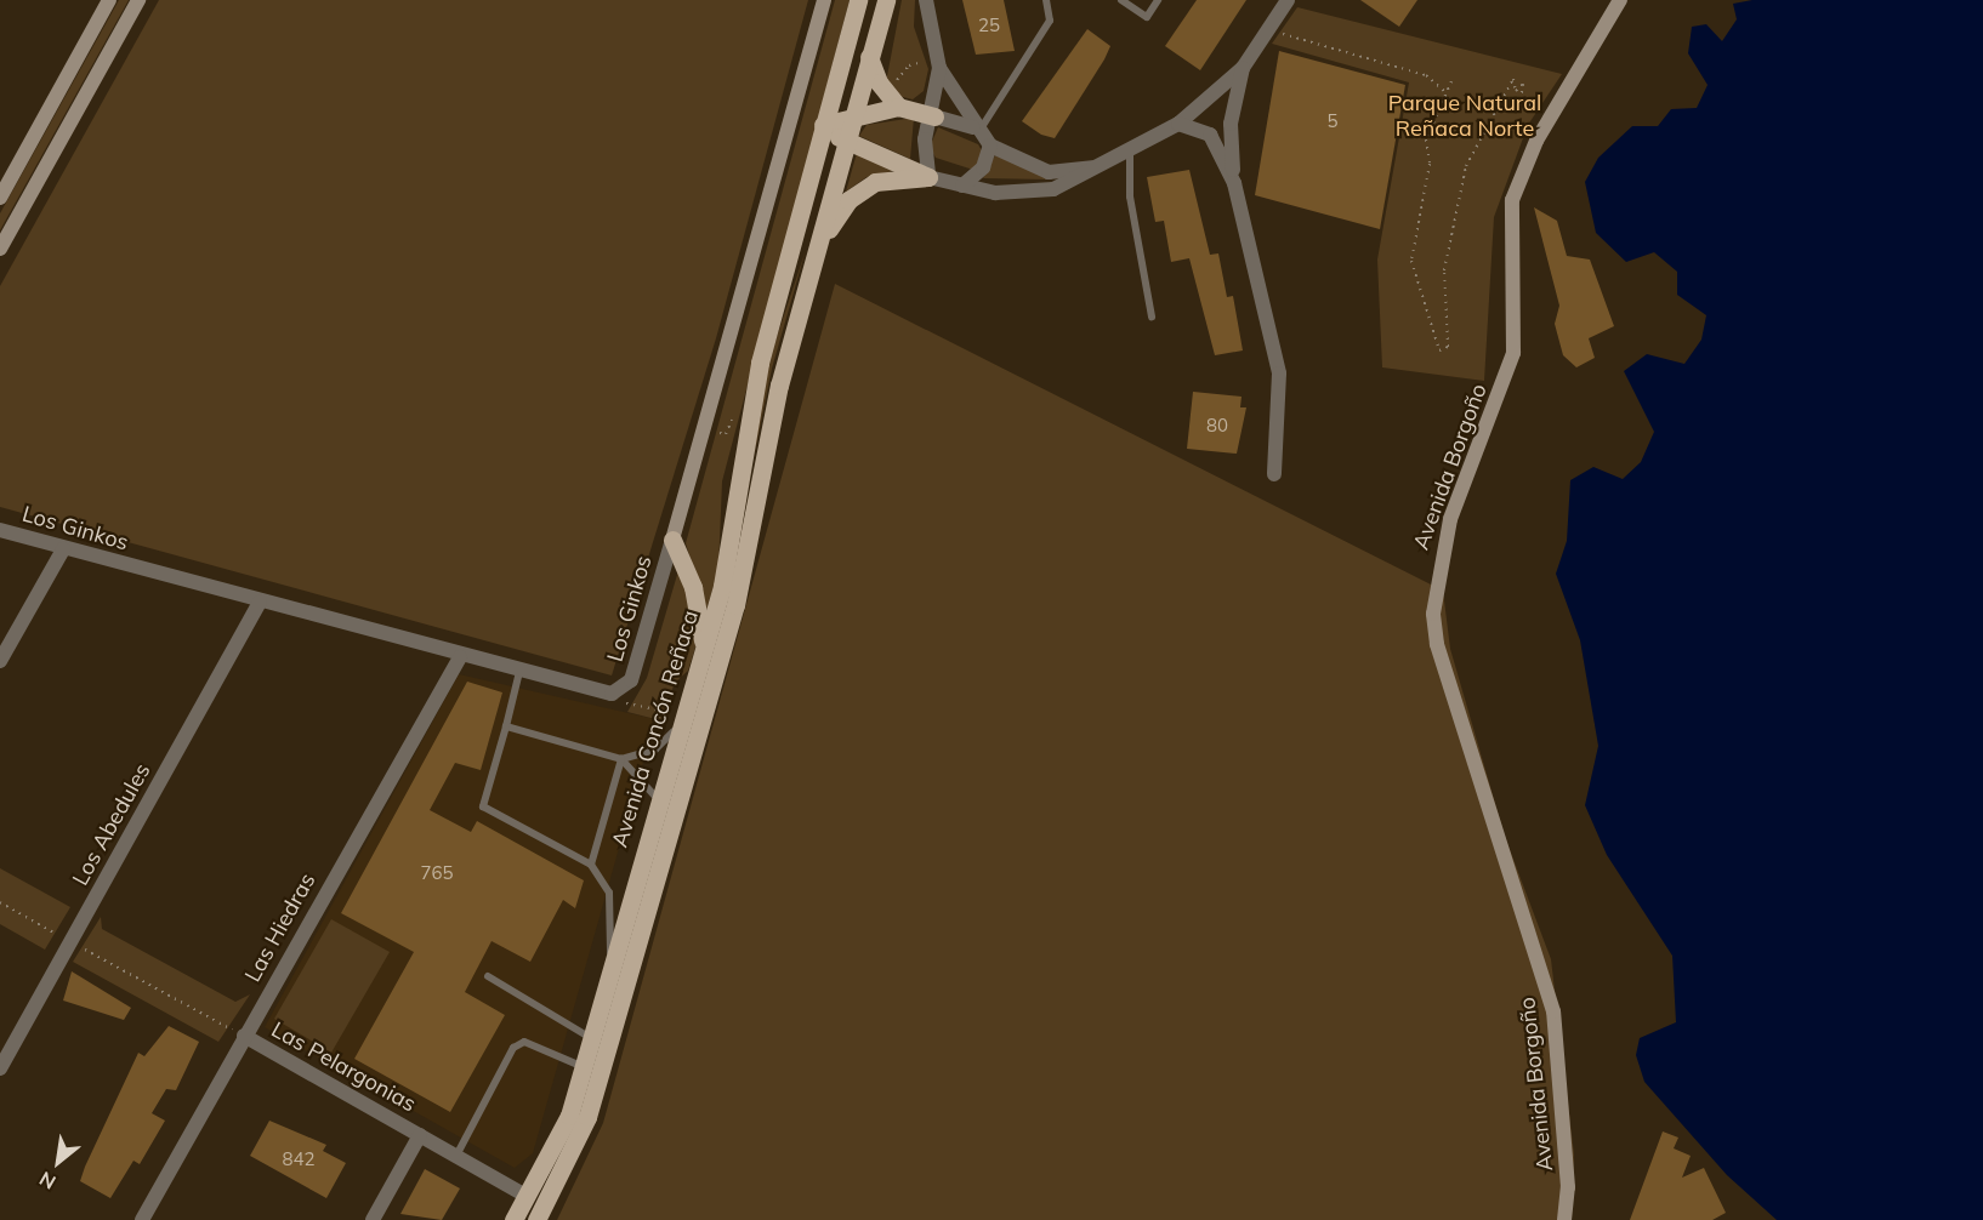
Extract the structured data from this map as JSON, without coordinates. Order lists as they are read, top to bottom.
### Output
{
  "streets": {
    "main road": ["Avenida Borgoño", "Los Ginkos", "Avenida Concón Reñaca"],
    "street": ["Los Abedules", "Las Hiedras", "Las Pelargonias"]
  },
  "crossings": [
    ["Los Ginkos", "Los Abedules"],
    ["Los Ginkos", "Las Hiedras"],
    ["Avenida Concón Reñaca", "Las Pelargonias"],
    ["Las Hiedras", "Las Pelargonias"]
  ],
  "parks": ["Parque Natural Reñaca Norte"],
  "house_numbers": [
    "25",
    "5",
    "80",
    "765",
    "842"
  ],
  "north": "bottom left"
}
